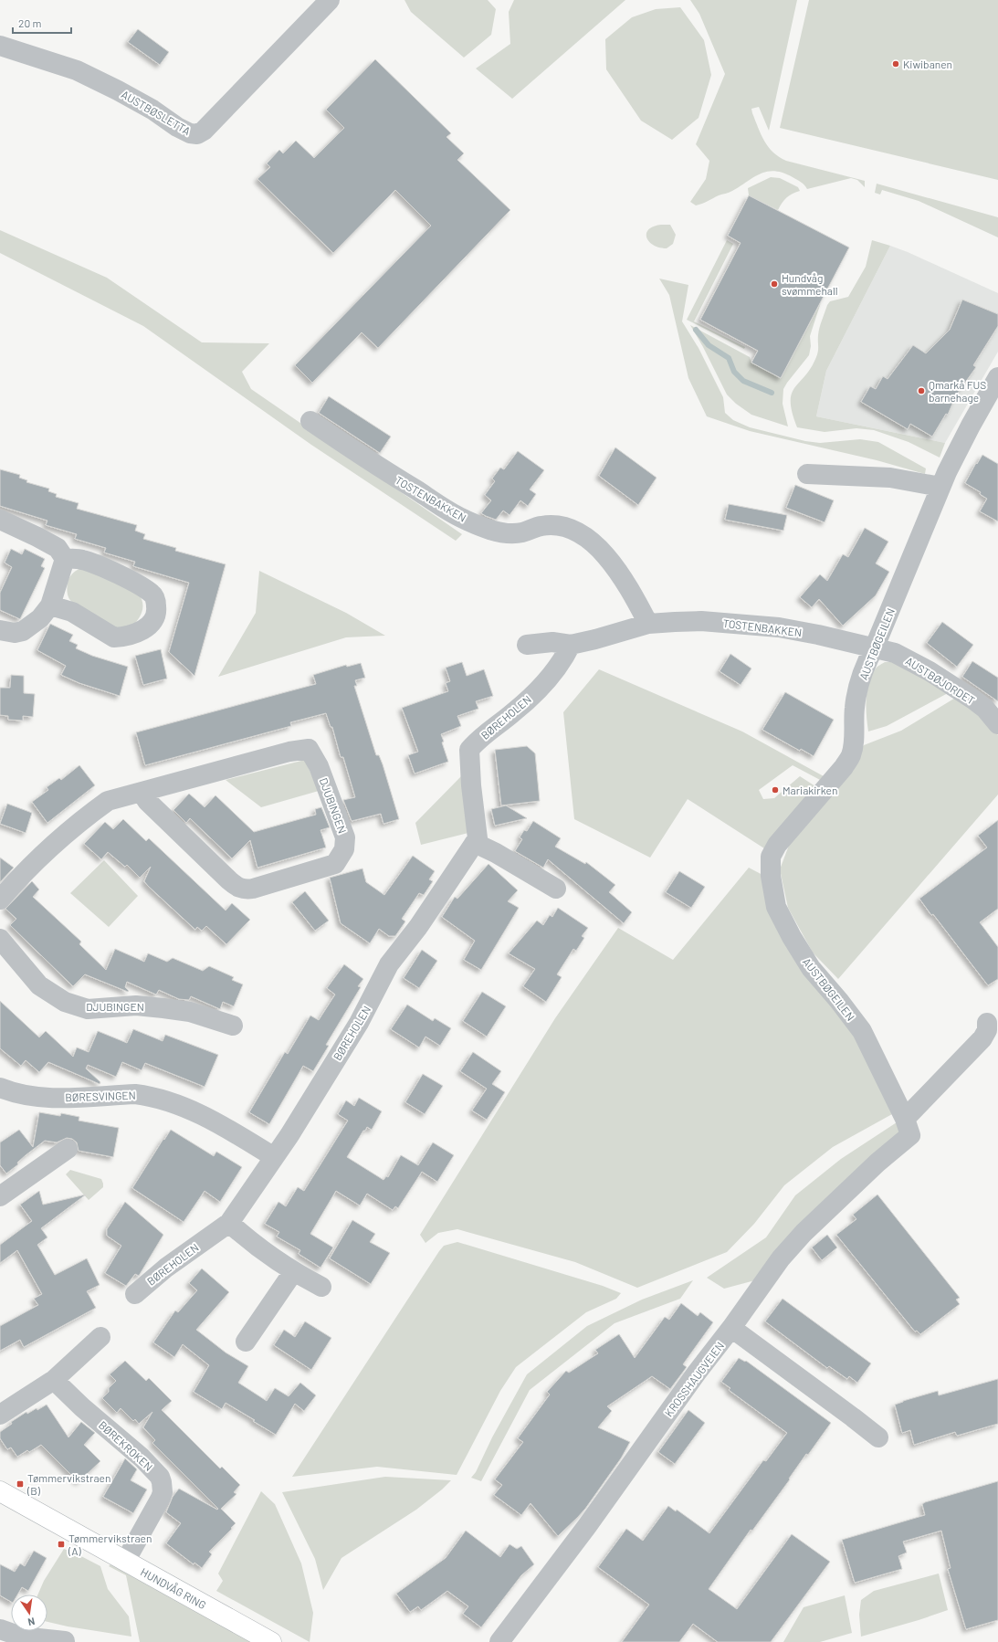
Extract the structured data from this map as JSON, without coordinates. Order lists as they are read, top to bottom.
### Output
{
  "streets": {
    "main road": ["HUNDVÅG RING"],
    "street": [
      "AUSTBØSLETTA",
      "TOSTENBAKKEN",
      "AUSTBØGEILEN",
      "AUSTBØJORDET",
      "BØREHOLEN",
      "DJUBINGEN",
      "BØRESVINGEN",
      "KROSSHAUGVEIEN",
      "BØREKROKEN"
    ]
  },
  "crossings": [
    ["TOSTENBAKKEN", "AUSTBØGEILEN"],
    ["TOSTENBAKKEN", "AUSTBØJORDET"],
    ["TOSTENBAKKEN", "BØREHOLEN"],
    ["AUSTBØGEILEN", "AUSTBØJORDET"],
    ["AUSTBØGEILEN", "KROSSHAUGVEIEN"],
    ["BØREHOLEN", "BØRESVINGEN"],
    ["BØREKROKEN", "HUNDVÅG RING"]
  ],
  "places": {
    "other": [
      "Kiwibanen",
      "Hundvåg svømmehall",
      "Qmarkå FUS barnehage",
      "Mariakirken"
    ],
    "transit": ["Tømmervikstraen (B)", "Tømmervikstraen (A)"]
  },
  "scale_bar": "20 m",
  "north": "bottom"
}
